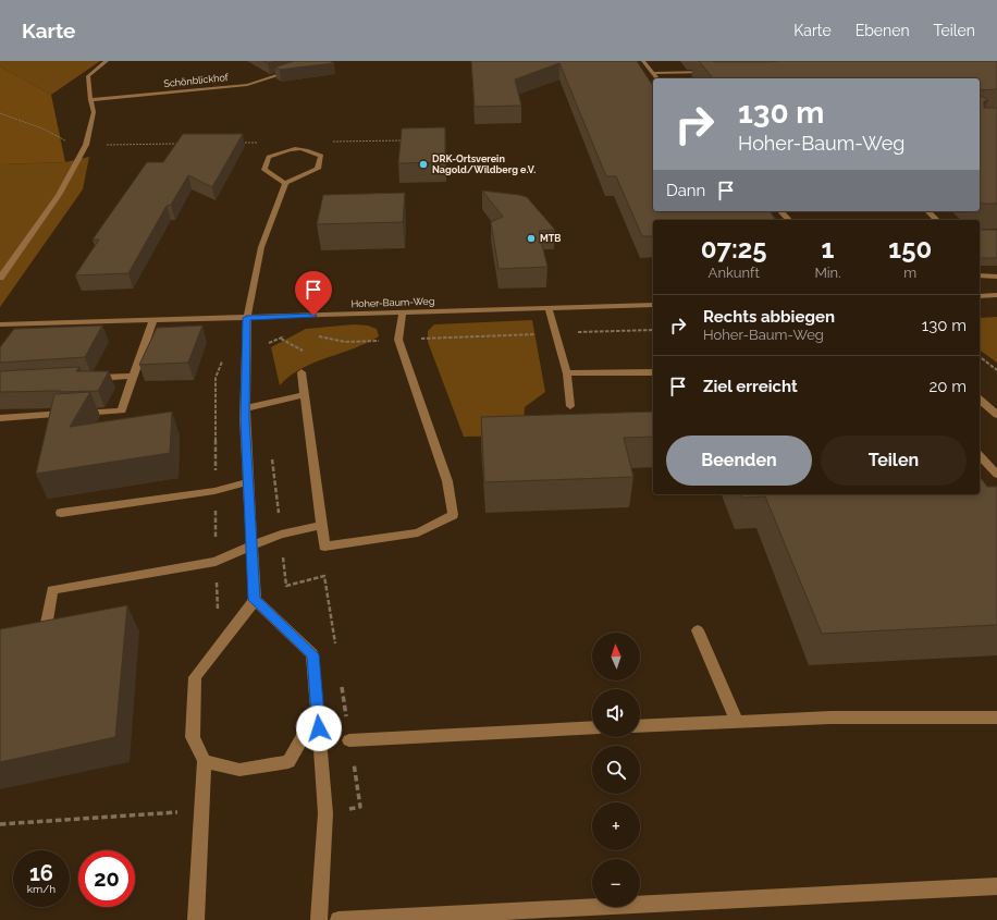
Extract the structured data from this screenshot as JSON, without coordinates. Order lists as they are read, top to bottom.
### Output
{
  "streets": {
    "street": ["Schönblickhof", "Hoher-Baum-Weg"]
  },
  "places": ["DRK-Ortsverein Nagold/Wildberg e.V.", "MTB"],
  "north": "top",
  "page": {
    "header": "Karte",
    "nav": ["Karte", "Ebenen", "Teilen"],
    "turn": ["130 m", "Hoher-Baum-Weg"],
    "then": "Dann",
    "eta": [
      "07:25",
      "Ankunft",
      "1",
      "Min.",
      "150",
      "m"
    ],
    "list": [
      {
        "name": "Rechts abbiegen",
        "note": "Hoher-Baum-Weg",
        "value": "130 m"
      },
      {
        "name": "Ziel erreicht",
        "value": "20 m"
      }
    ],
    "buttons": ["Beenden", "Teilen"],
    "map_buttons": ["+", "−"],
    "speed": "16 km/h",
    "limit": "20"
  }
}
